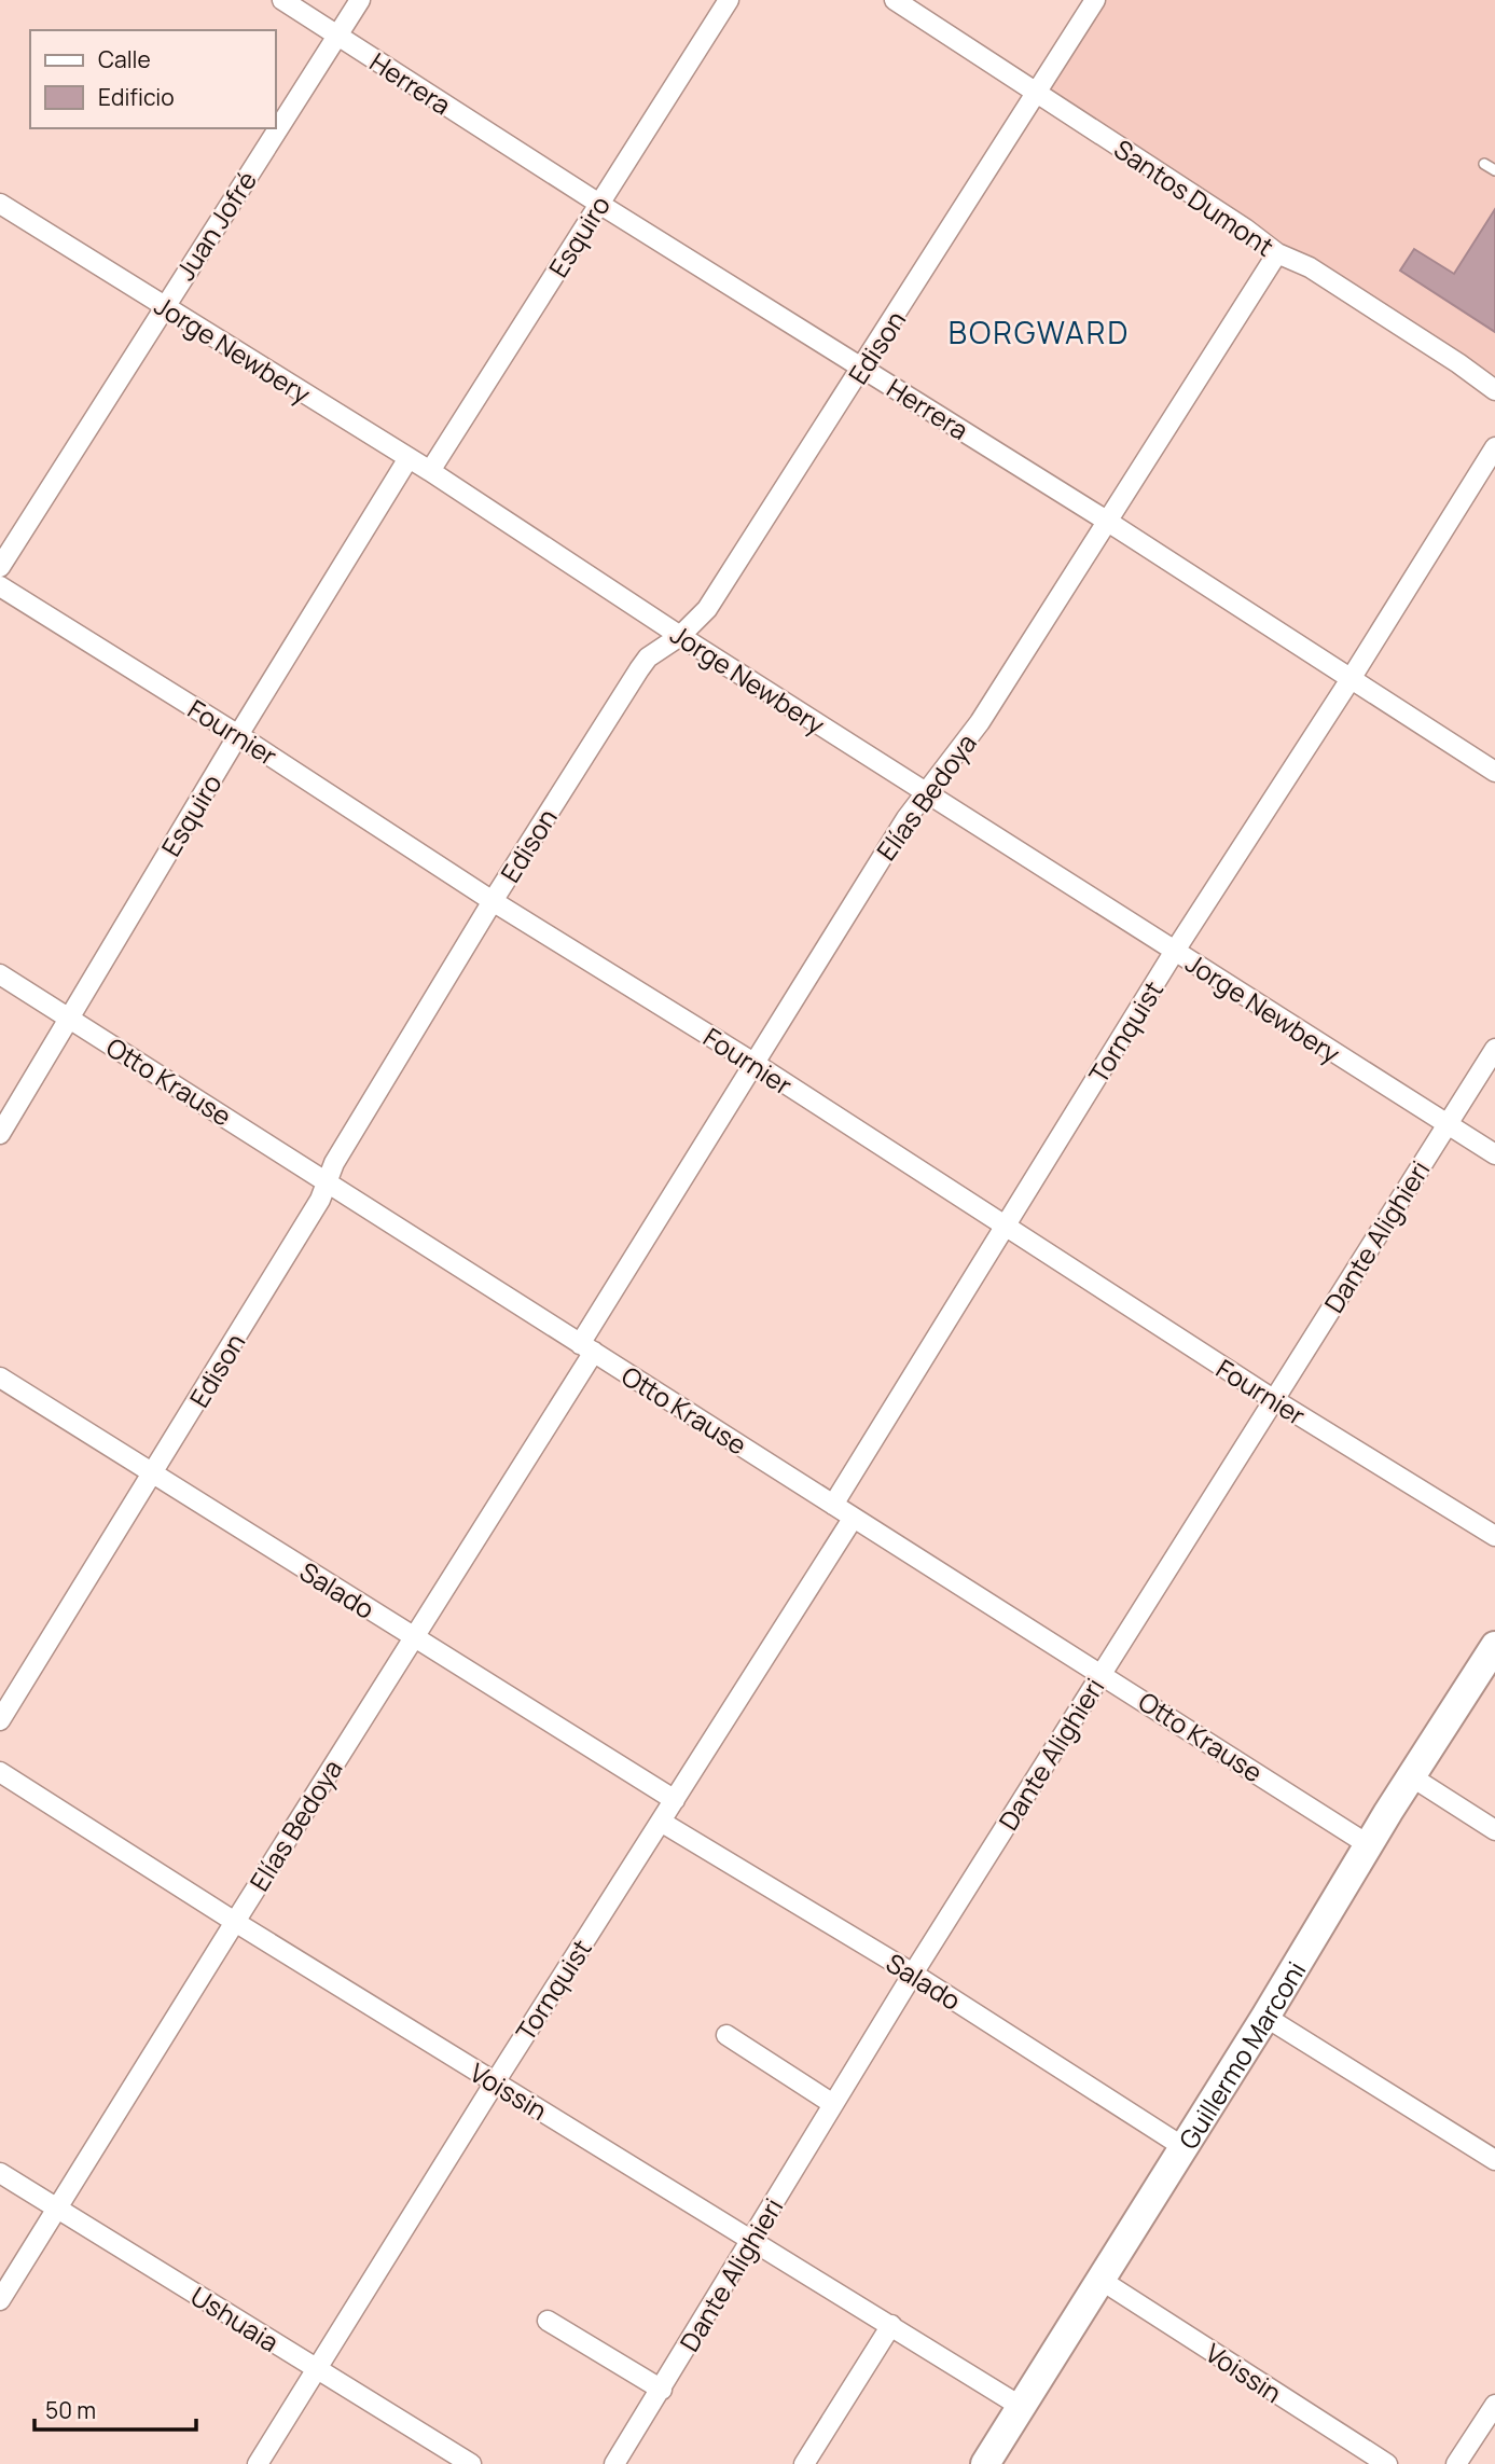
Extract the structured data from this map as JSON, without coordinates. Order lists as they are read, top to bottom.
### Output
{
  "streets": {
    "street": [
      "Herrera",
      "Santos Dumont",
      "Juan Jofré",
      "Esquiro",
      "Edison",
      "Jorge Newbery",
      "Fournier",
      "Elías Bedoya",
      "Tornquist",
      "Otto Krause",
      "Dante Alighieri",
      "Salado",
      "Guillermo Marconi",
      "Voissin",
      "Ushuaia"
    ]
  },
  "crossings": [
    ["Herrera", "Juan Jofré"],
    ["Herrera", "Esquiro"],
    ["Herrera", "Edison"],
    ["Herrera", "Elías Bedoya"],
    ["Herrera", "Tornquist"],
    ["Santos Dumont", "Edison"],
    ["Santos Dumont", "Elías Bedoya"],
    ["Juan Jofré", "Jorge Newbery"],
    ["Esquiro", "Jorge Newbery"],
    ["Esquiro", "Fournier"],
    ["Esquiro", "Otto Krause"],
    ["Edison", "Jorge Newbery"],
    ["Edison", "Fournier"],
    ["Edison", "Otto Krause"],
    ["Edison", "Salado"],
    ["Jorge Newbery", "Elías Bedoya"],
    ["Jorge Newbery", "Tornquist"],
    ["Jorge Newbery", "Dante Alighieri"],
    ["Fournier", "Elías Bedoya"],
    ["Fournier", "Tornquist"],
    ["Fournier", "Dante Alighieri"],
    ["Elías Bedoya", "Otto Krause"],
    ["Elías Bedoya", "Salado"],
    ["Elías Bedoya", "Voissin"],
    ["Elías Bedoya", "Ushuaia"],
    ["Tornquist", "Otto Krause"],
    ["Tornquist", "Salado"],
    ["Tornquist", "Voissin"],
    ["Tornquist", "Ushuaia"],
    ["Otto Krause", "Dante Alighieri"],
    ["Otto Krause", "Guillermo Marconi"],
    ["Dante Alighieri", "Salado"],
    ["Dante Alighieri", "Voissin"],
    ["Salado", "Guillermo Marconi"],
    ["Guillermo Marconi", "Voissin"]
  ],
  "districts": ["BORGWARD"],
  "legend": ["Calle", "Edificio"],
  "scale_bar": "50 m"
}
